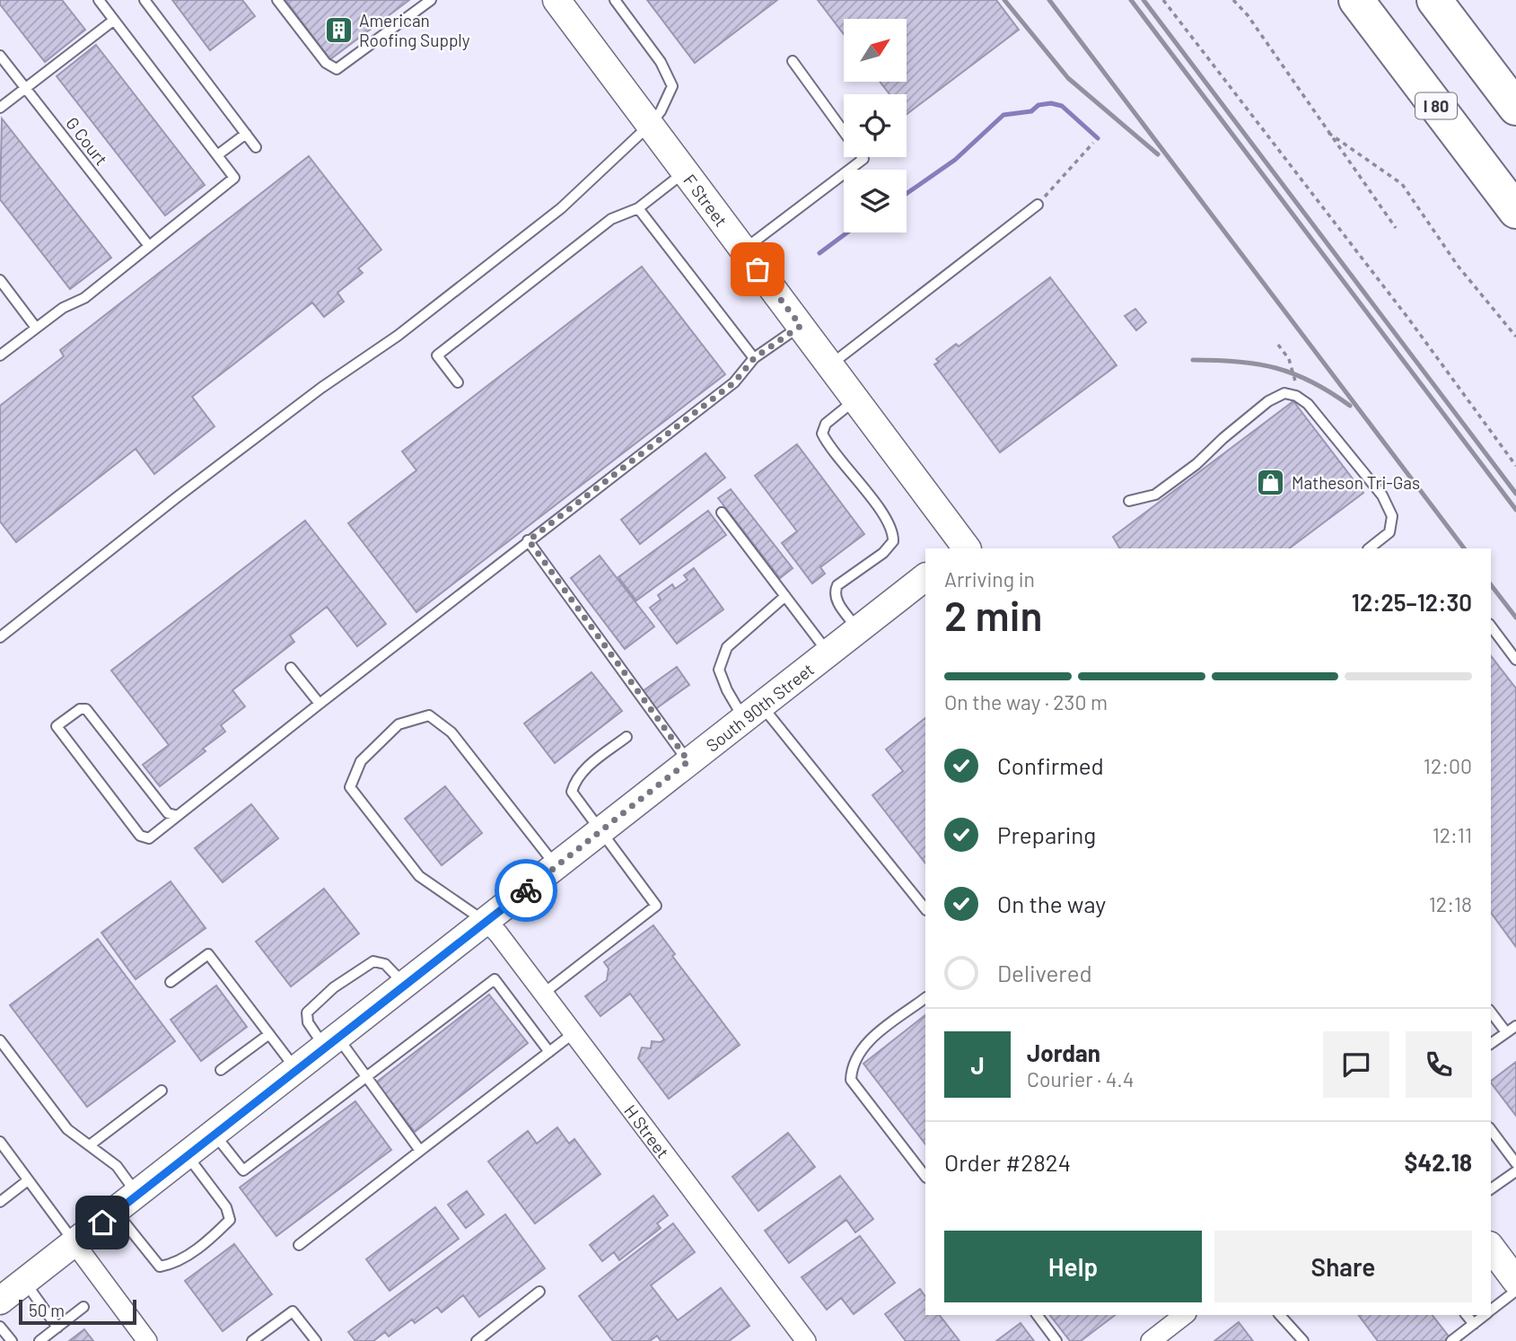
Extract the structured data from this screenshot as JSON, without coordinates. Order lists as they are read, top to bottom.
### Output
{
  "streets": {
    "highway": ["I 80"],
    "street": ["F Street", "South 90th Street", "H Street"],
    "lane": ["G Court"]
  },
  "crossings": [
    ["South 90th Street", "H Street"]
  ],
  "places": {
    "building": ["American Roofing Supply"],
    "shop": ["Matheson Tri-Gas"]
  },
  "scale_bar": "50 m",
  "north": "top right",
  "page": {
    "heading": ["2 min", "Arriving in", "12:25–12:30"],
    "panel": [
      "Jordan",
      "Courier · 4.4",
      "Order #2824",
      "$42.18"
    ],
    "bar": "On the way · 230 m",
    "list": [
      ["Confirmed", "12:00"],
      ["Preparing", "12:11"],
      ["On the way", "12:18"],
      "Delivered"
    ],
    "round": "J",
    "buttons": ["Help", "Share"],
    "scale": "50 m"
  }
}
